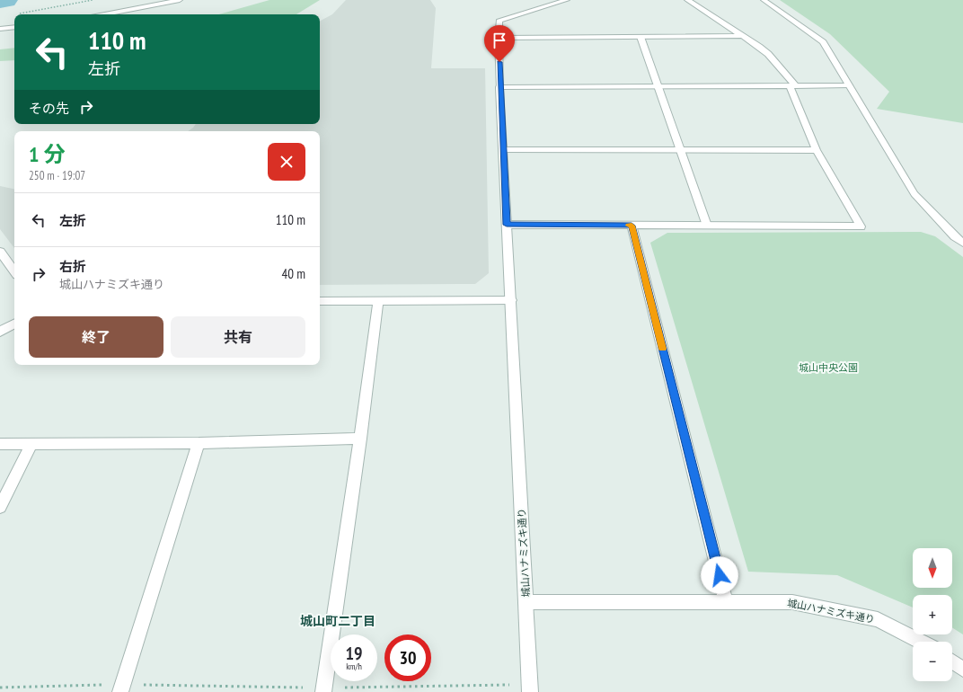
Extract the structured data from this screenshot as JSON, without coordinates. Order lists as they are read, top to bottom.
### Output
{
  "streets": {
    "street": ["城山ハナミズキ通り"]
  },
  "districts": ["城山町二丁目"],
  "parks": ["城山中央公園"],
  "north": "bottom",
  "page": {
    "turn": ["110 m", "左折"],
    "then": "その先",
    "heading": ["1 分", "250 m · 19:07"],
    "list": [
      {
        "name": "左折",
        "value": "110 m"
      },
      {
        "name": "右折",
        "note": "城山ハナミズキ通り",
        "value": "40 m"
      }
    ],
    "buttons": ["終了", "共有"],
    "map_buttons": ["+", "−"],
    "speed": "19 km/h",
    "limit": "30"
  }
}
